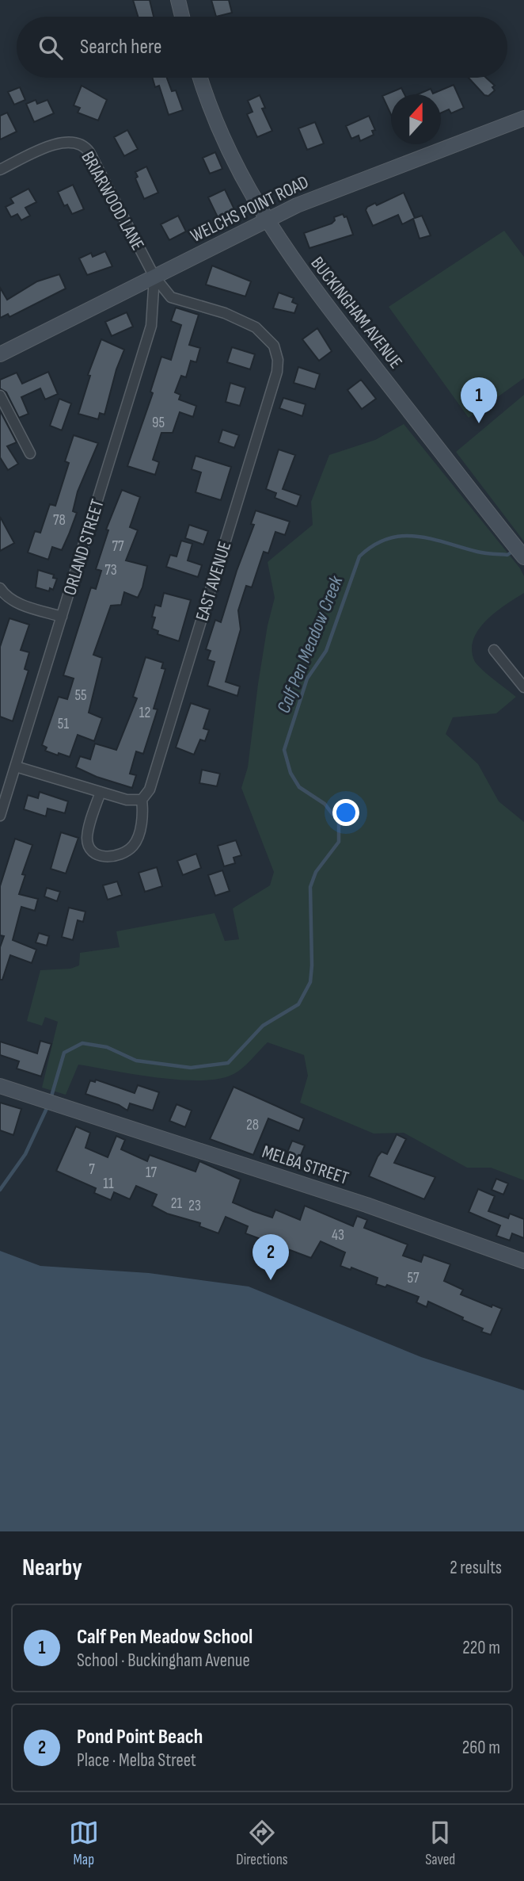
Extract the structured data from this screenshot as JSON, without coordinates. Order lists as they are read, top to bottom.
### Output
{
  "streets": {
    "main road": ["WELCHS POINT ROAD", "BUCKINGHAM AVENUE", "MELBA STREET"],
    "street": ["BRIARWOOD LANE", "ORLAND STREET", "EAST AVENUE"]
  },
  "crossings": [
    ["BRIARWOOD LANE", "WELCHS POINT ROAD"],
    ["BRIARWOOD LANE", "ORLAND STREET"],
    ["BRIARWOOD LANE", "EAST AVENUE"],
    ["WELCHS POINT ROAD", "BUCKINGHAM AVENUE"],
    ["WELCHS POINT ROAD", "ORLAND STREET"],
    ["WELCHS POINT ROAD", "EAST AVENUE"],
    ["ORLAND STREET", "EAST AVENUE"]
  ],
  "water": ["Calf Pen Meadow Creek"],
  "house_numbers": [
    "95",
    "78",
    "77",
    "73",
    "55",
    "12",
    "51",
    "28",
    "7",
    "17",
    "11",
    "21",
    "23",
    "43",
    "57"
  ],
  "north": "top",
  "page": {
    "search": "Search here",
    "pins": ["1", "2"],
    "heading": ["Nearby", "2 results"],
    "list": [
      {
        "mark": "1",
        "name": "Calf Pen Meadow School",
        "note": "School · Buckingham Avenue",
        "value": "220 m"
      },
      {
        "mark": "2",
        "name": "Pond Point Beach",
        "note": "Place · Melba Street",
        "value": "260 m"
      }
    ],
    "nav": ["Map", "Directions", "Saved"]
  }
}
